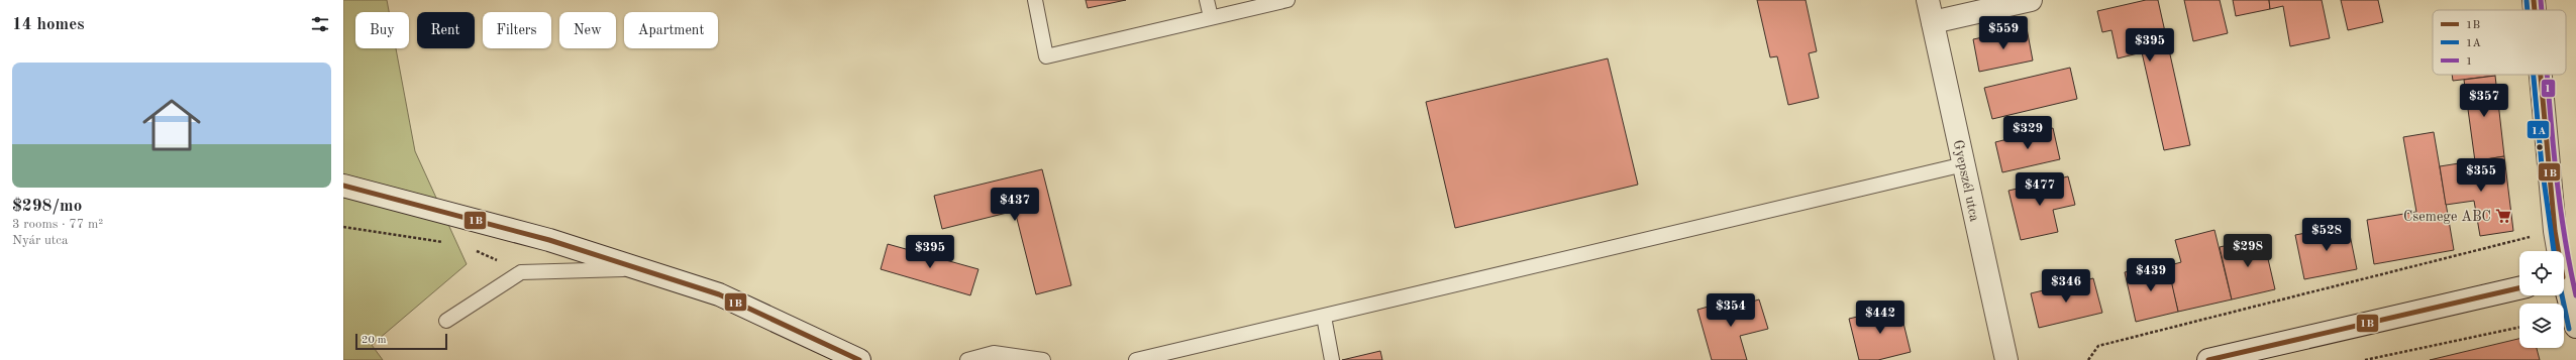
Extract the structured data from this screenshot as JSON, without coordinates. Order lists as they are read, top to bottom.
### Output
{
  "streets": {
    "street": ["Gyepszél utca"]
  },
  "places": {
    "supermarket": ["Csemege ABC"]
  },
  "lines": ["transit line 1B", "transit line 1", "transit line 1A"],
  "legend": ["1B", "1A", "1"],
  "scale_bar": "20 m",
  "page": {
    "heading": "14 homes",
    "chip": [
      "Buy",
      "Rent",
      "Filters",
      "New",
      "Apartment"
    ],
    "price": [
      "$559",
      "$395",
      "$357",
      "$329",
      "$355",
      "$477",
      "$437",
      "$528",
      "$298",
      "$395",
      "$439",
      "$346",
      "$354",
      "$442"
    ],
    "list": [
      {
        "name": "$298/mo",
        "note": "3 rooms · 77 m² · Nyár utca"
      }
    ],
    "scale": "20 m"
  }
}
